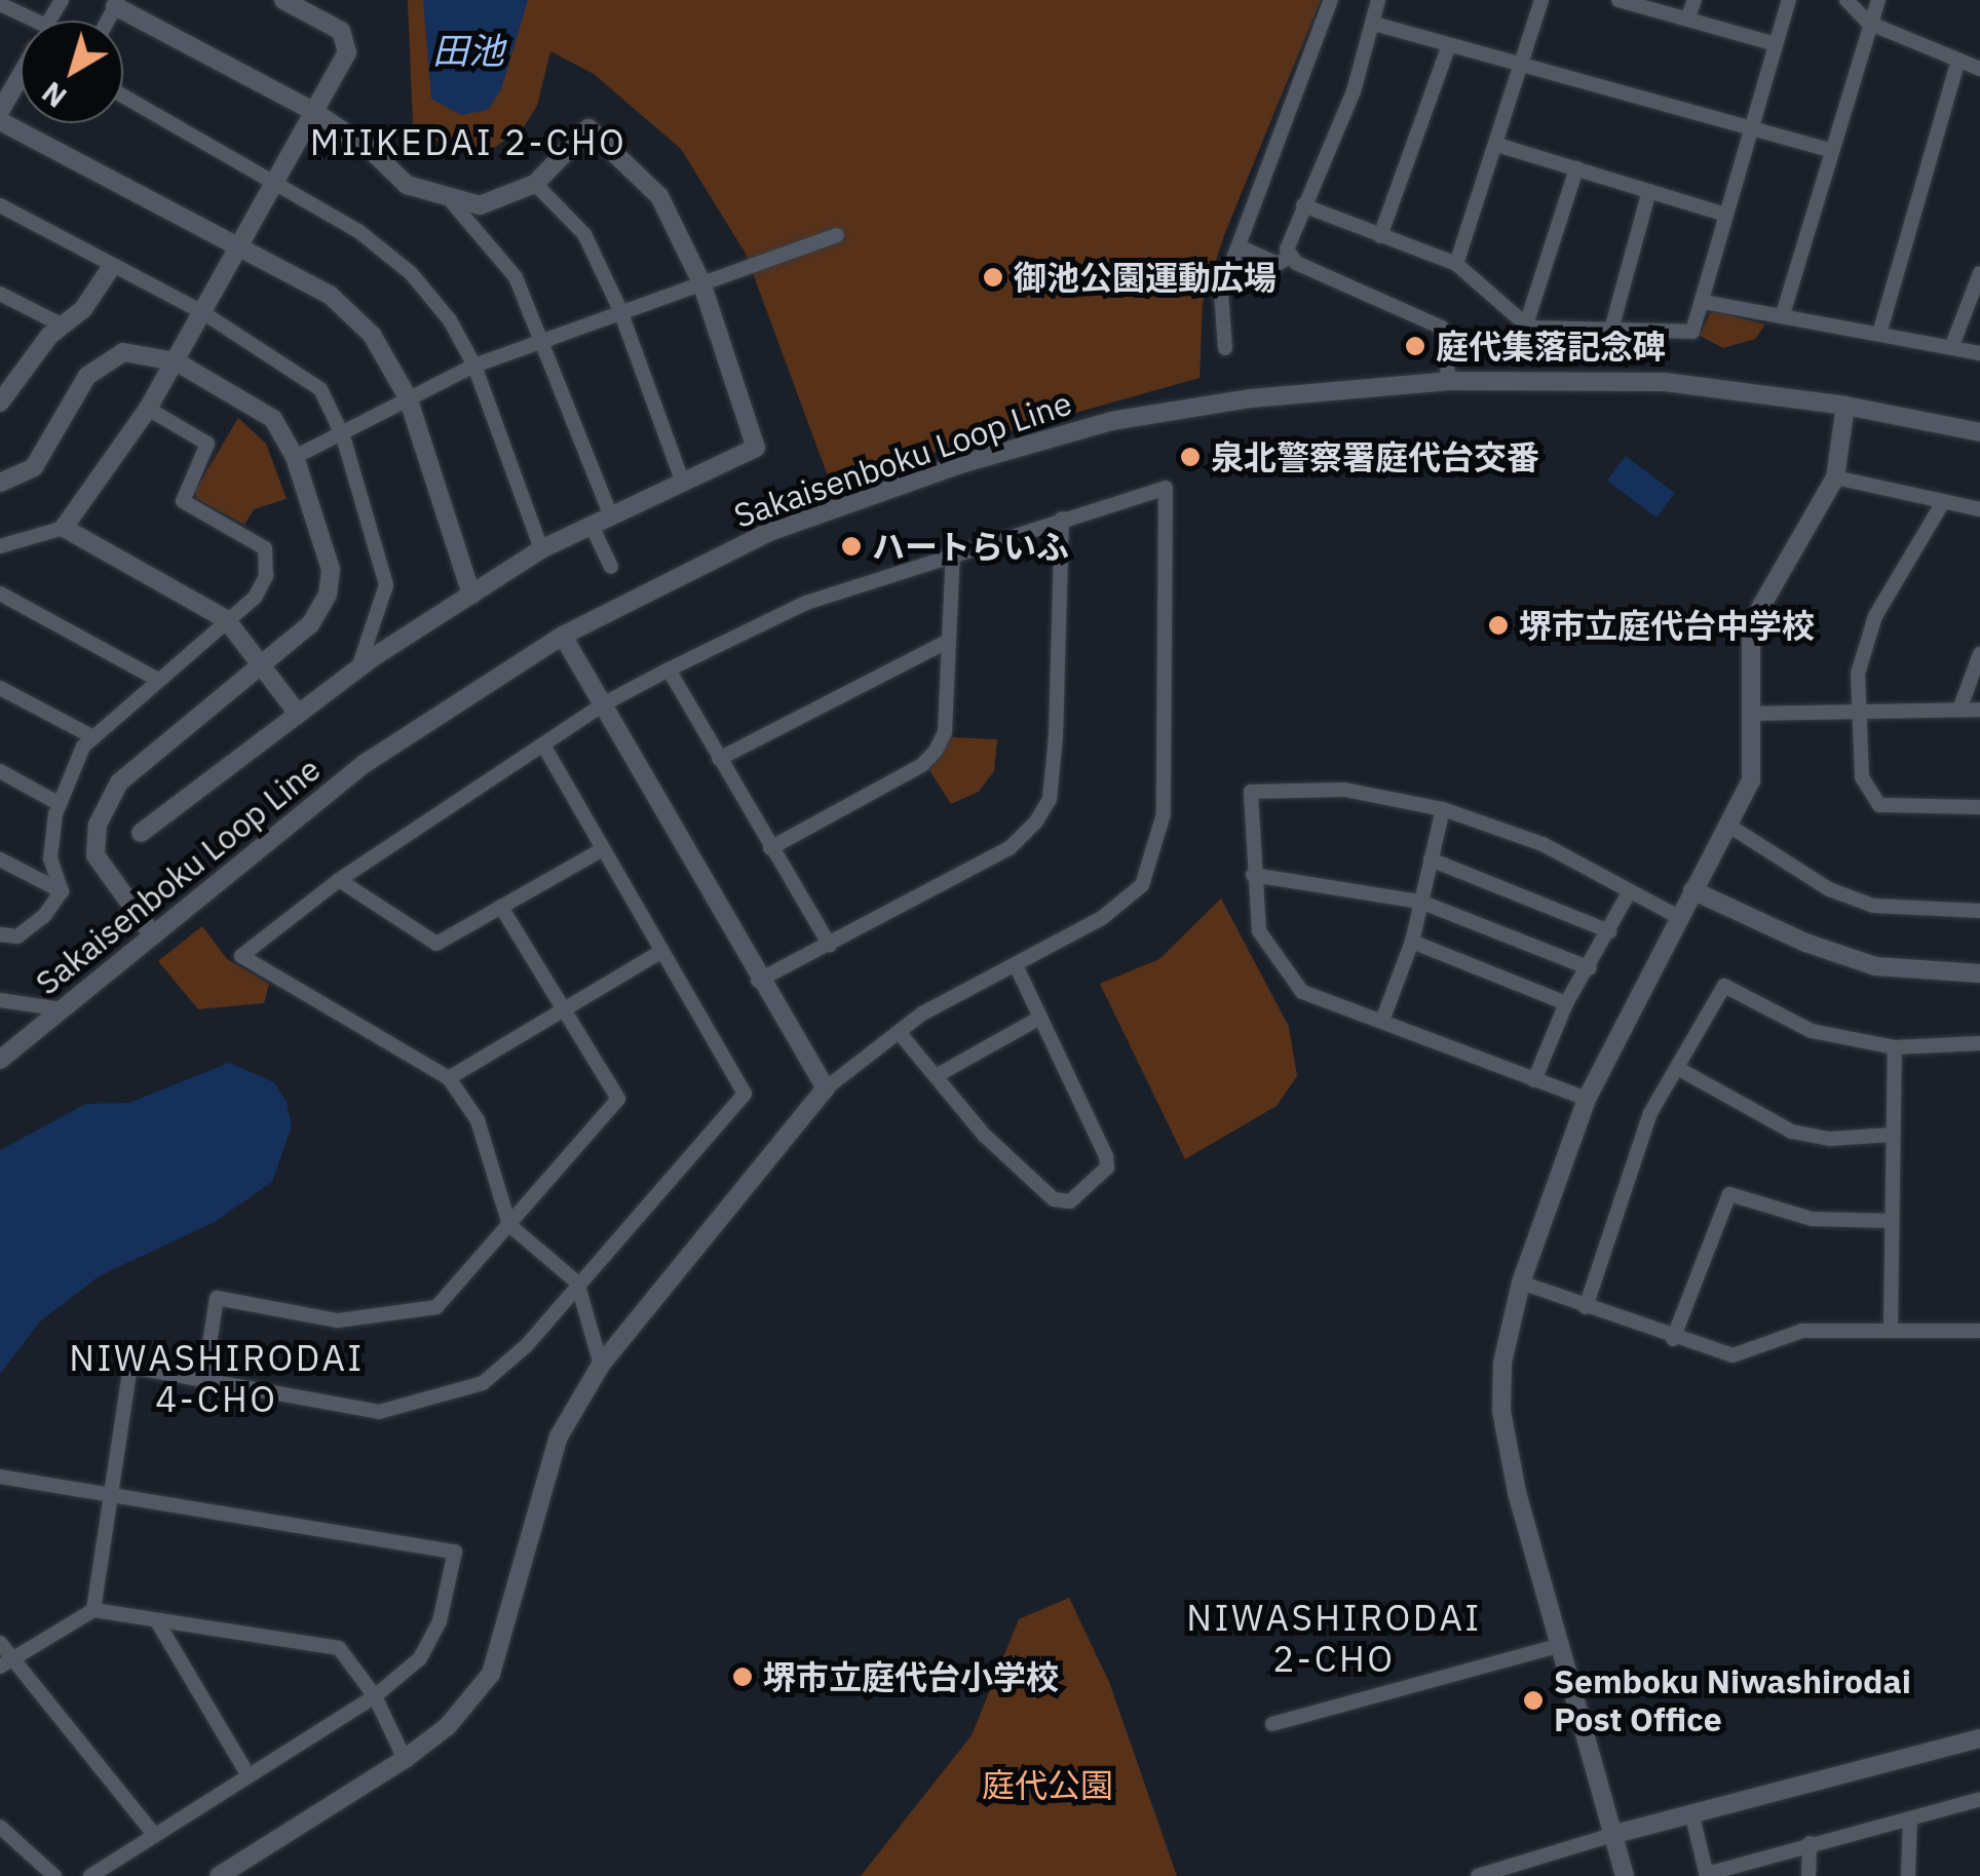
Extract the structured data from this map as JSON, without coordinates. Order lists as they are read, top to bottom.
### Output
{
  "streets": {
    "street": ["Sakaisenboku Loop Line"]
  },
  "districts": ["MIIKEDAI 2-CHO", "NIWASHIRODAI 4-CHO", "NIWASHIRODAI 2-CHO"],
  "water": ["田池"],
  "parks": ["庭代公園"],
  "places": [
    "御池公園運動広場",
    "庭代集落記念碑",
    "泉北警察署庭代台交番",
    "ハートらいふ",
    "堺市立庭代台中学校",
    "堺市立庭代台小学校",
    "Semboku Niwashirodai Post Office"
  ],
  "north": "bottom left"
}
